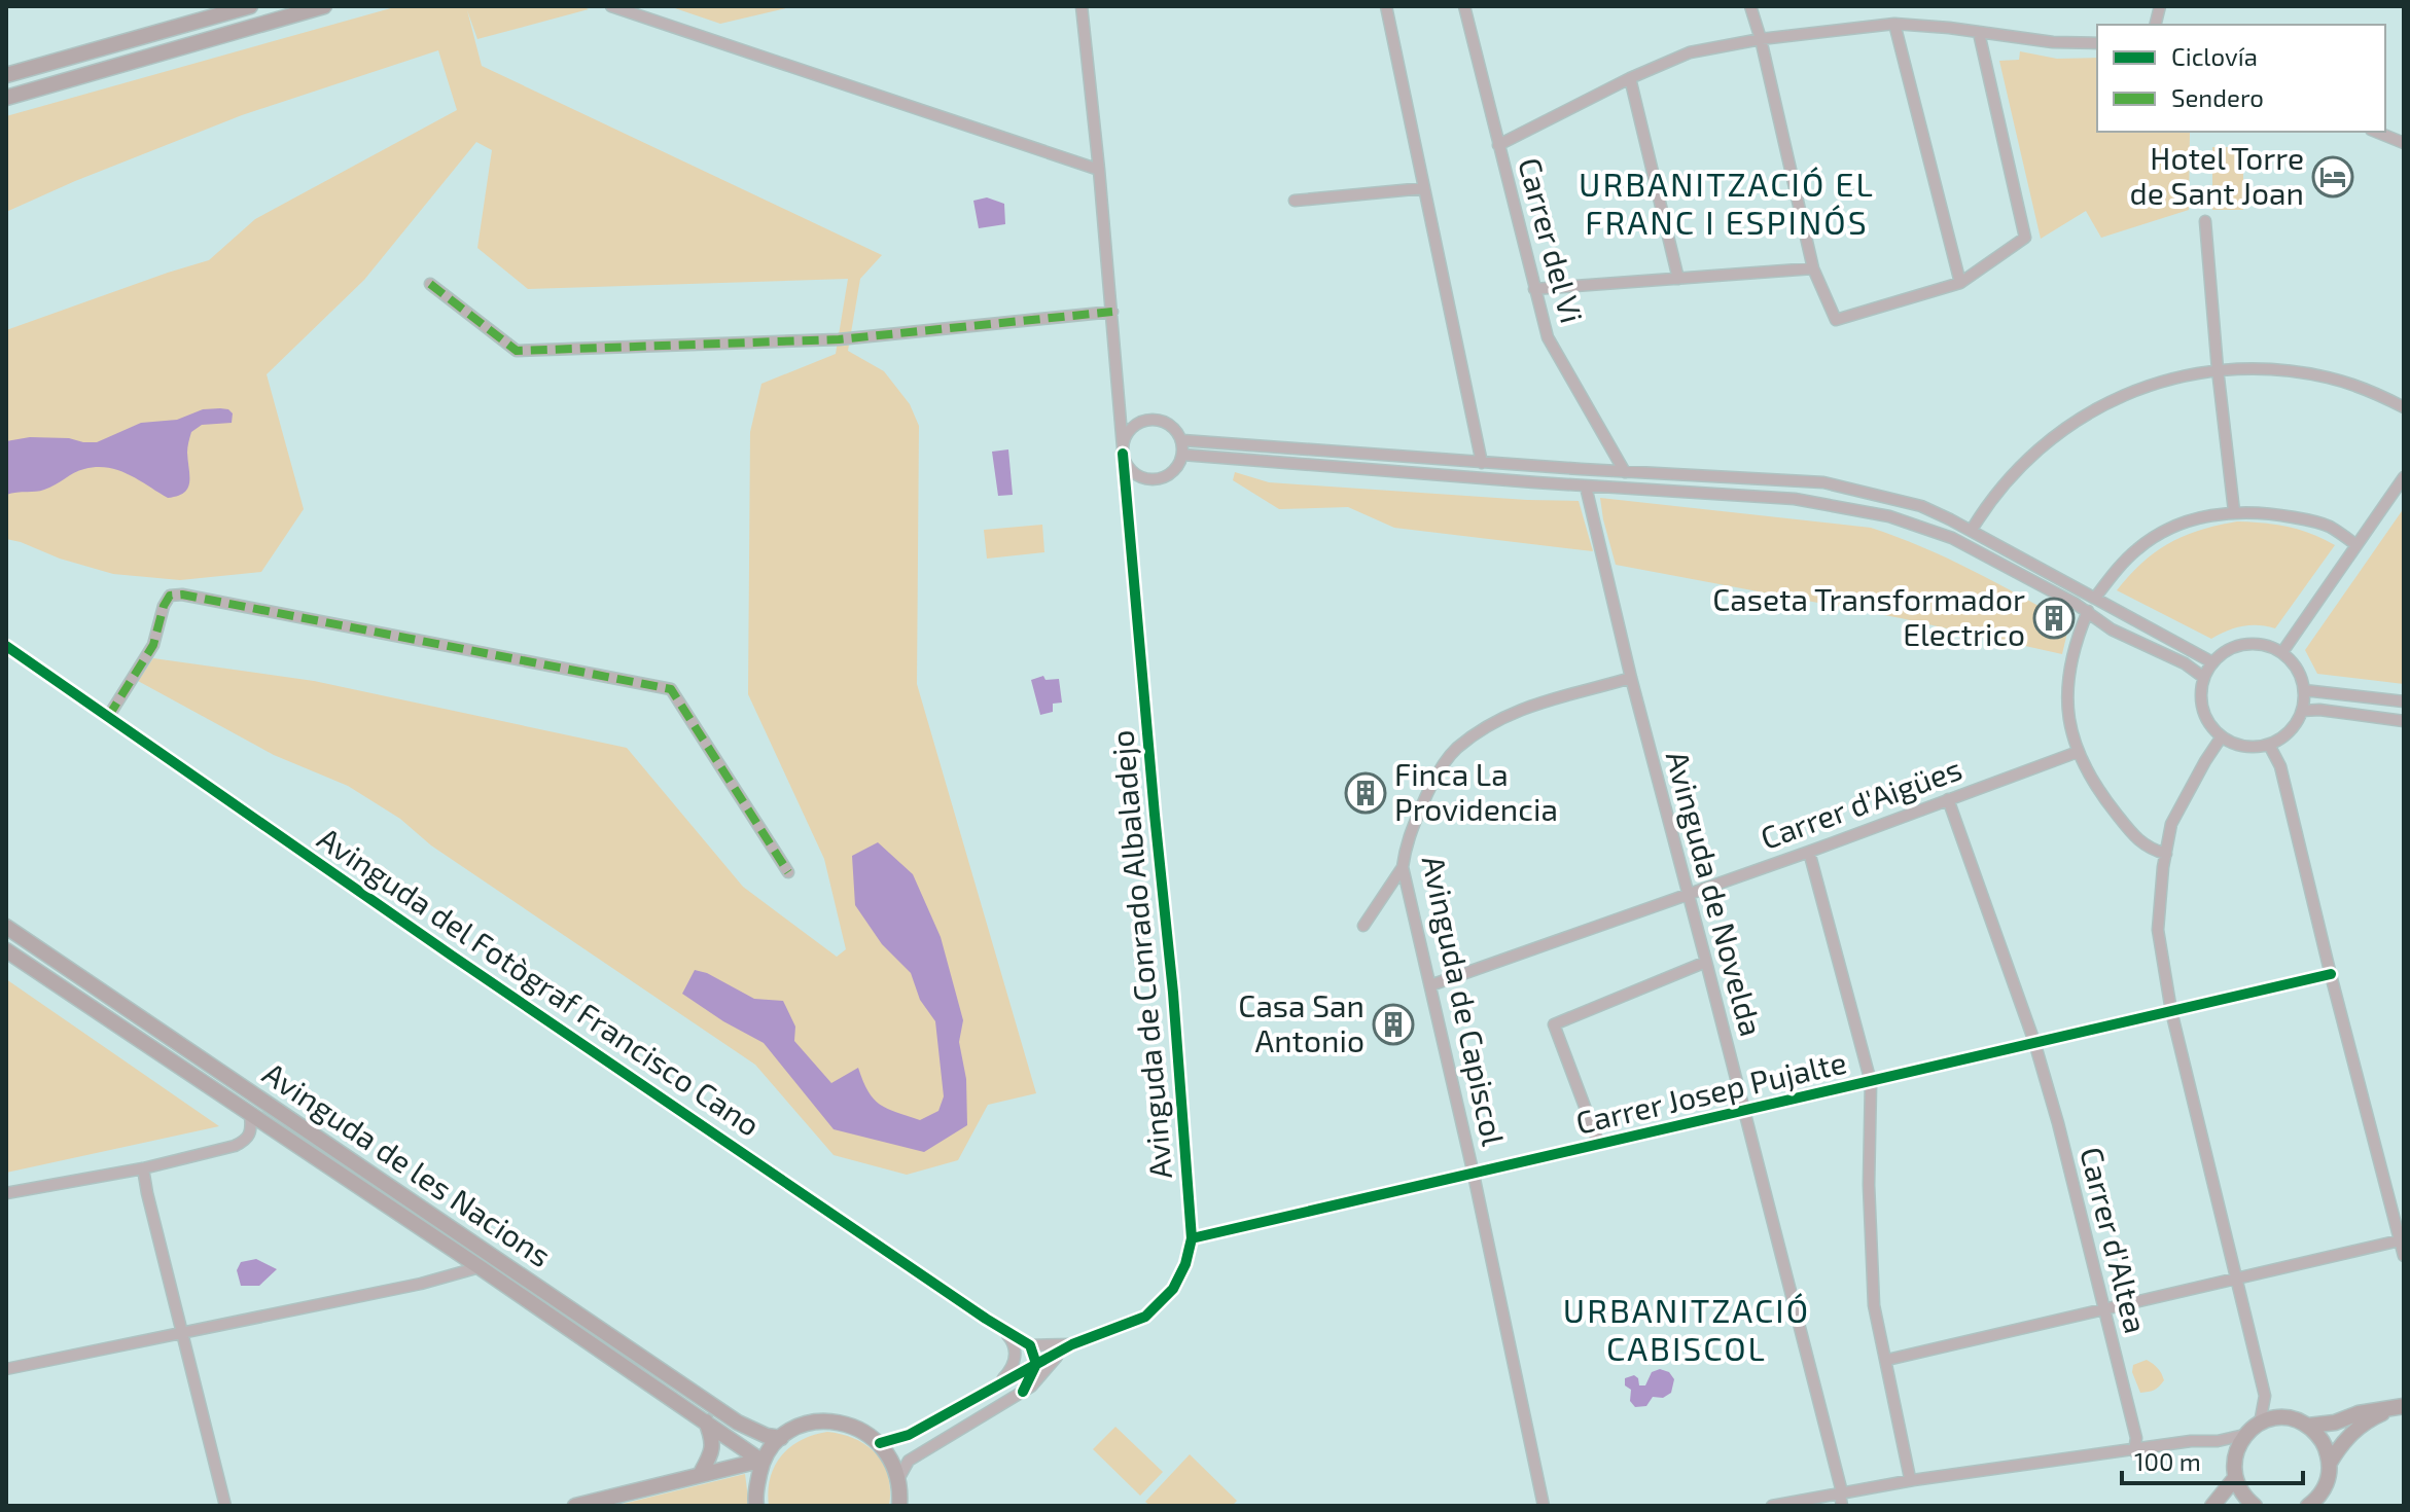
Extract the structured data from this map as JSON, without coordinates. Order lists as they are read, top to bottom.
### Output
{
  "streets": {
    "street": [
      "Carrer del Vi",
      "Carrer d'Aigües",
      "Avinguda de Novelda",
      "Avinguda de Conrado Albaladejo",
      "Avinguda del Fotògraf Francisco Cano",
      "Avinguda de Capiscol",
      "Carrer Josep Pujalte",
      "Avinguda de les Nacions",
      "Carrer d'Altea"
    ]
  },
  "crossings": [
    ["Carrer d'Aigües", "Avinguda de Novelda"],
    ["Carrer d'Aigües", "Avinguda de Capiscol"],
    ["Carrer d'Aigües", "Carrer d'Altea"],
    ["Avinguda de Novelda", "Avinguda de Capiscol"],
    ["Avinguda de Novelda", "Carrer Josep Pujalte"],
    ["Avinguda de Conrado Albaladejo", "Carrer Josep Pujalte"],
    ["Avinguda de Capiscol", "Carrer Josep Pujalte"],
    ["Carrer Josep Pujalte", "Carrer d'Altea"]
  ],
  "districts": ["URBANITZACIÓ EL FRANC I ESPINÓS", "URBANITZACIÓ CABISCOL"],
  "places": {
    "hotel": ["Hotel Torre de Sant Joan"],
    "building": ["Caseta Transformador Electrico", "Finca La Providencia", "Casa San Antonio"]
  },
  "legend": ["Ciclovía", "Sendero"],
  "scale_bar": "100 m"
}
